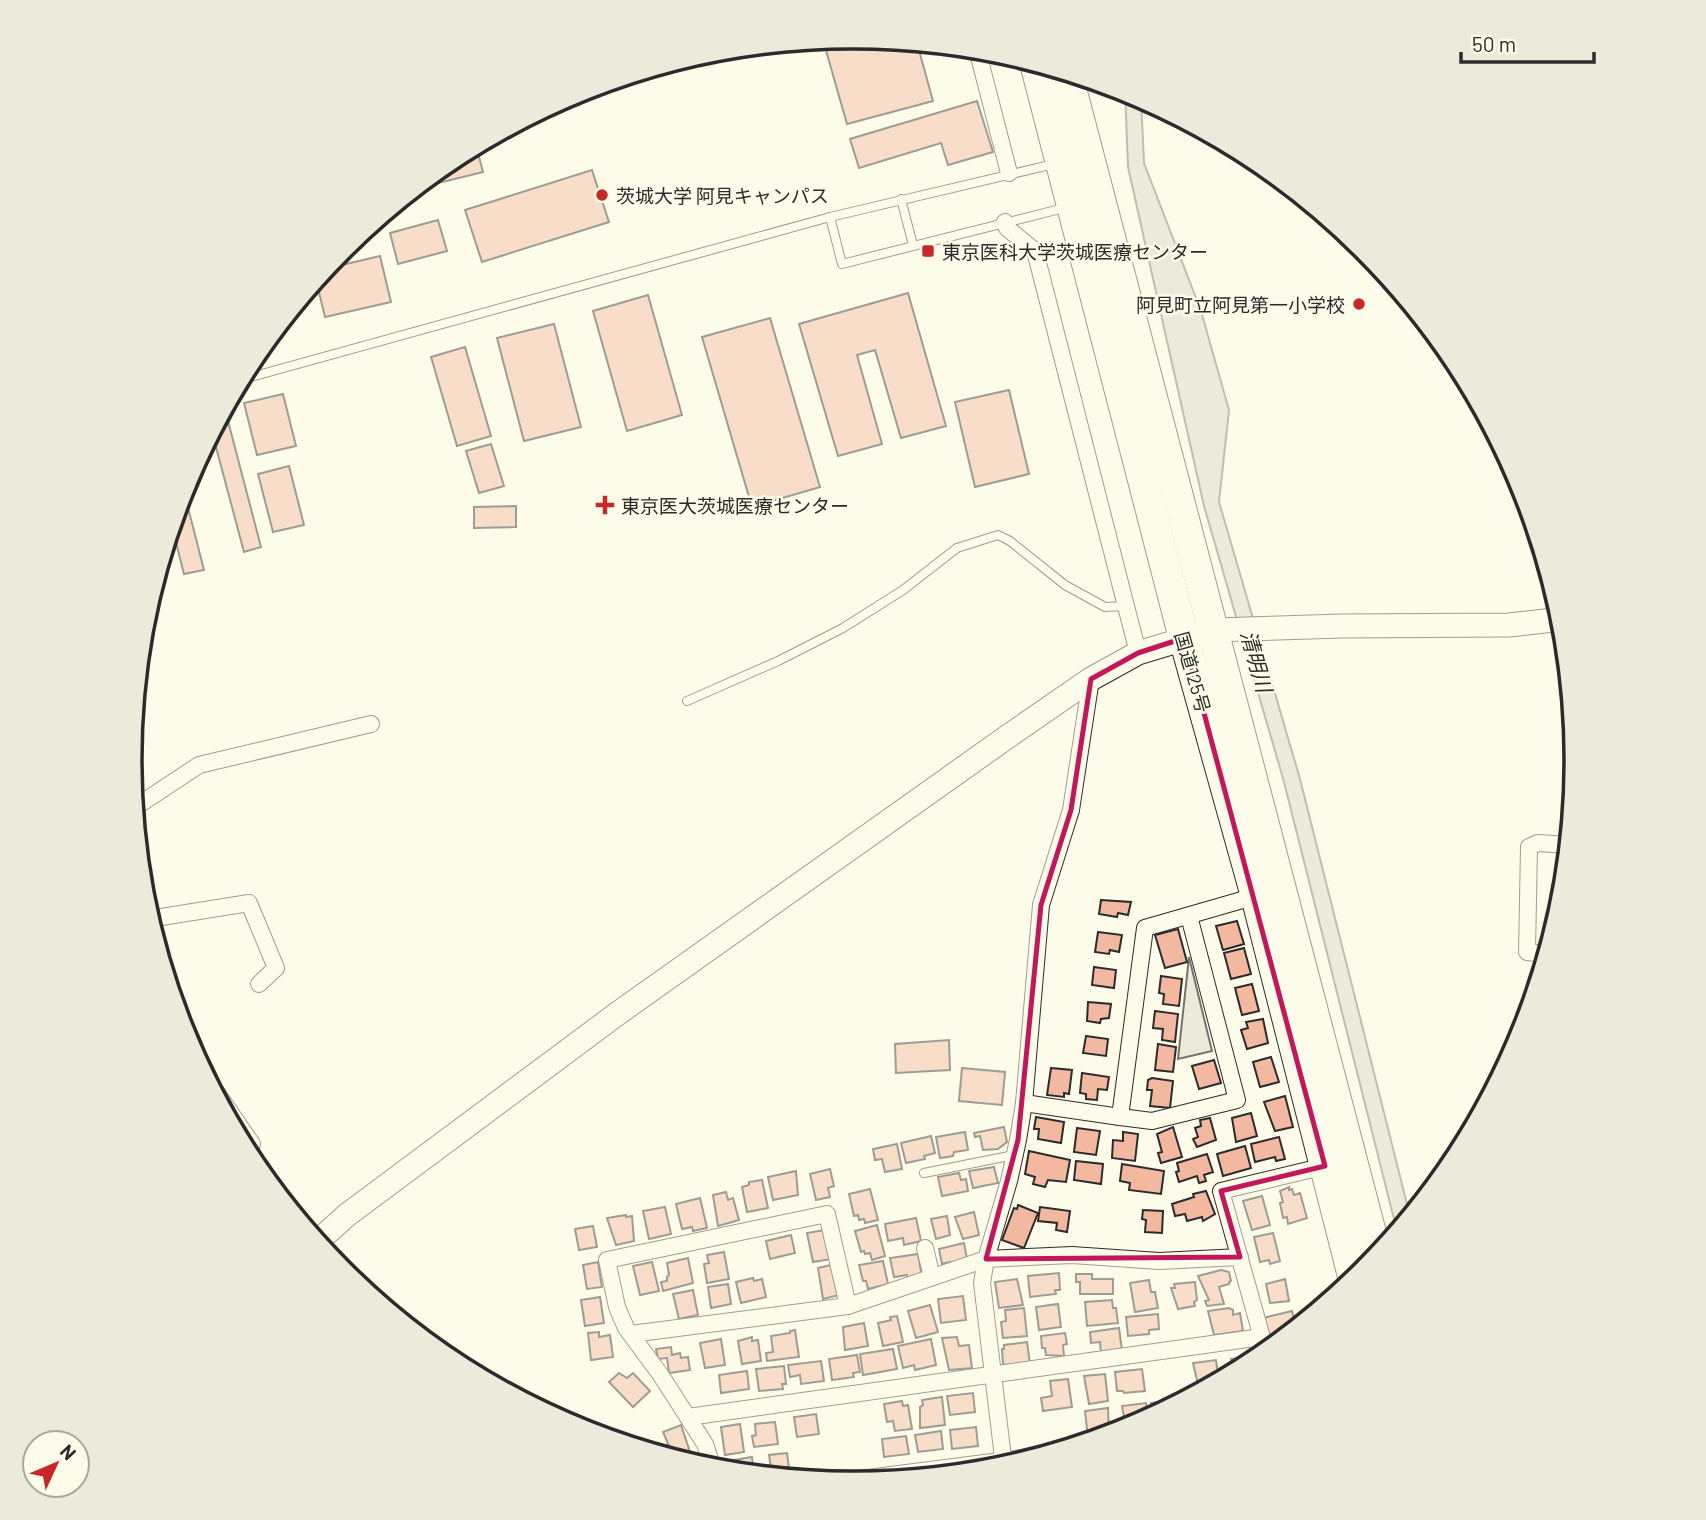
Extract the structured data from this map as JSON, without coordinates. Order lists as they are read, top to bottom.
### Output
{
  "streets": {
    "highway": ["国道125号"]
  },
  "water": ["清明川"],
  "places": {
    "other": ["茨城大学 阿見キャンパス", "阿見町立阿見第一小学校"],
    "transit": ["東京医科大学茨城医療センター"],
    "health": ["東京医大茨城医療センター"]
  },
  "scale_bar": "50 m",
  "north": "top right"
}
